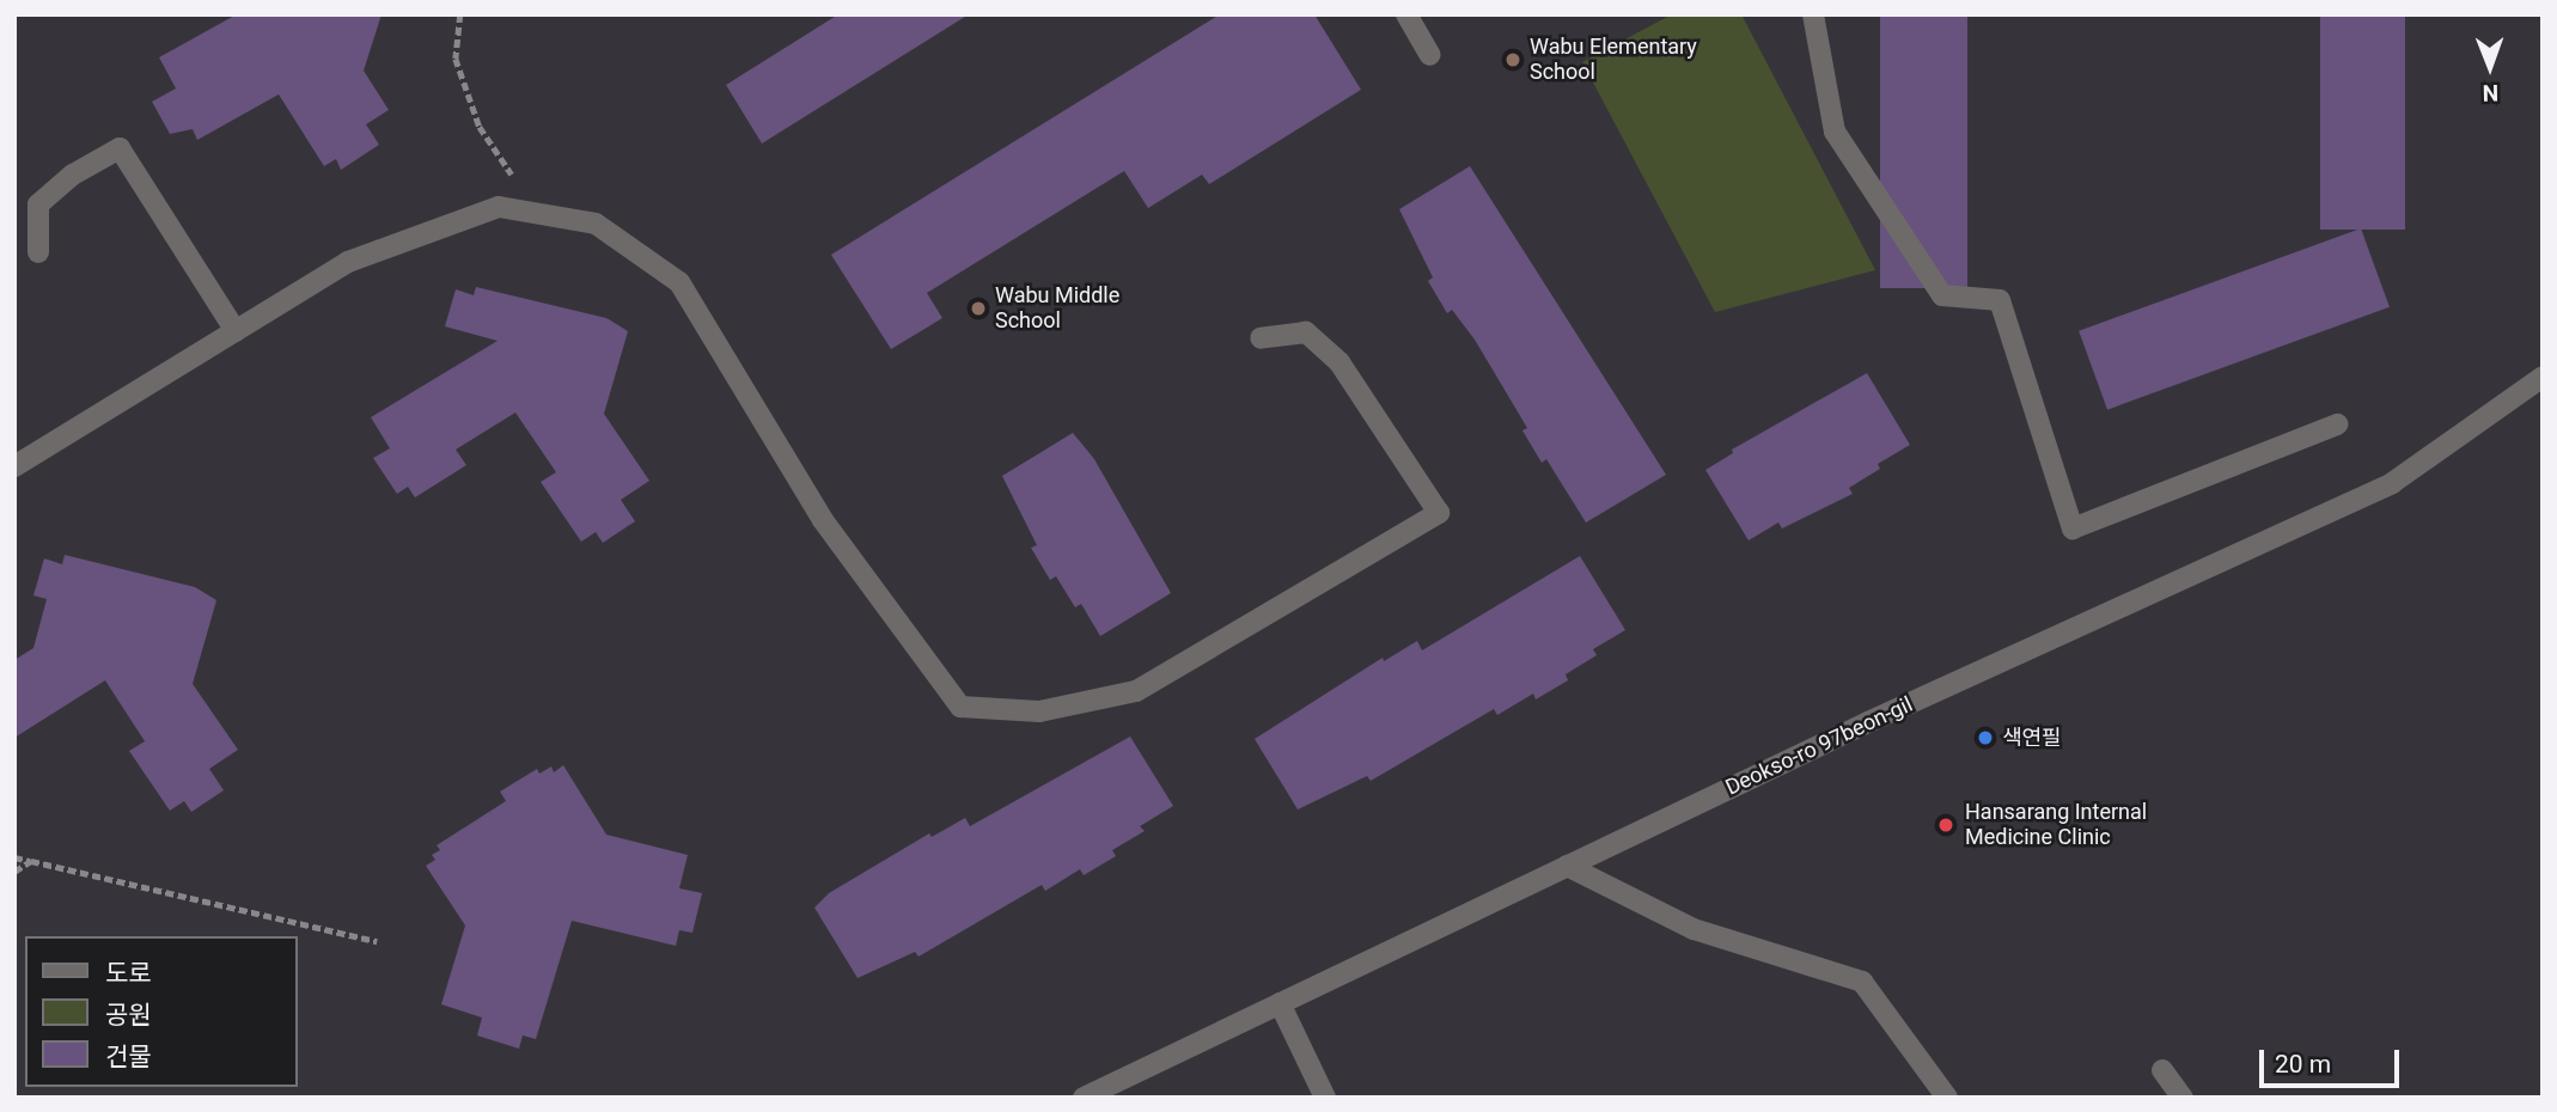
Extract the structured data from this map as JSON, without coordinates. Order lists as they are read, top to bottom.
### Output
{
  "streets": {
    "street": ["Deokso-ro 97beon-gil"]
  },
  "places": [
    "Wabu Elementary School",
    "Wabu Middle School",
    "색연필",
    "Hansarang Internal Medicine Clinic"
  ],
  "legend": ["도로", "공원", "건물"],
  "scale_bar": "20 m",
  "north": "bottom"
}
